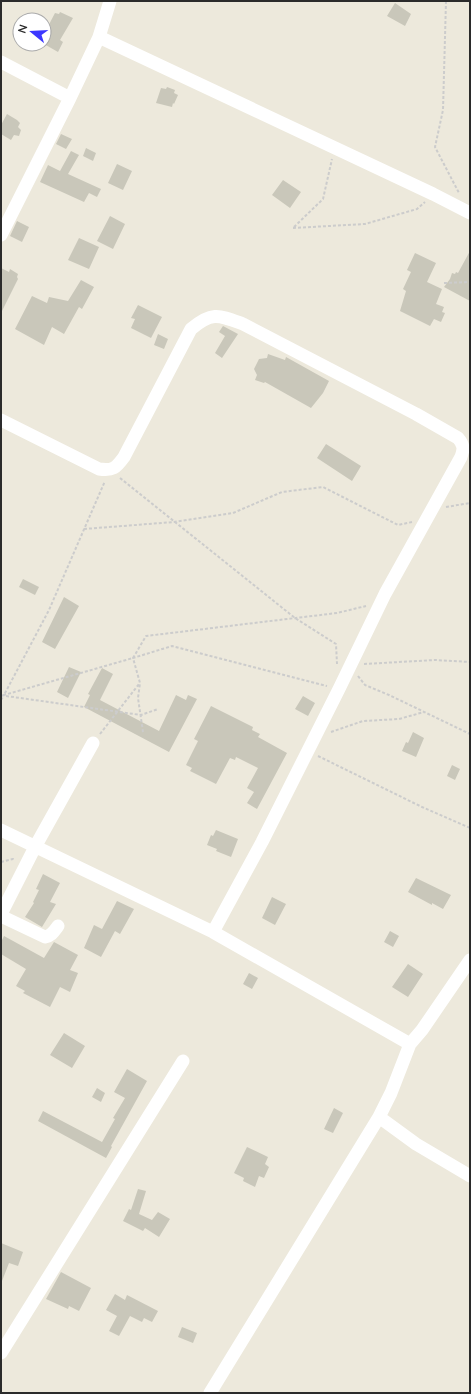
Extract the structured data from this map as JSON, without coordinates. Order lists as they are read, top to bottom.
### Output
{
  "north": "left"
}
